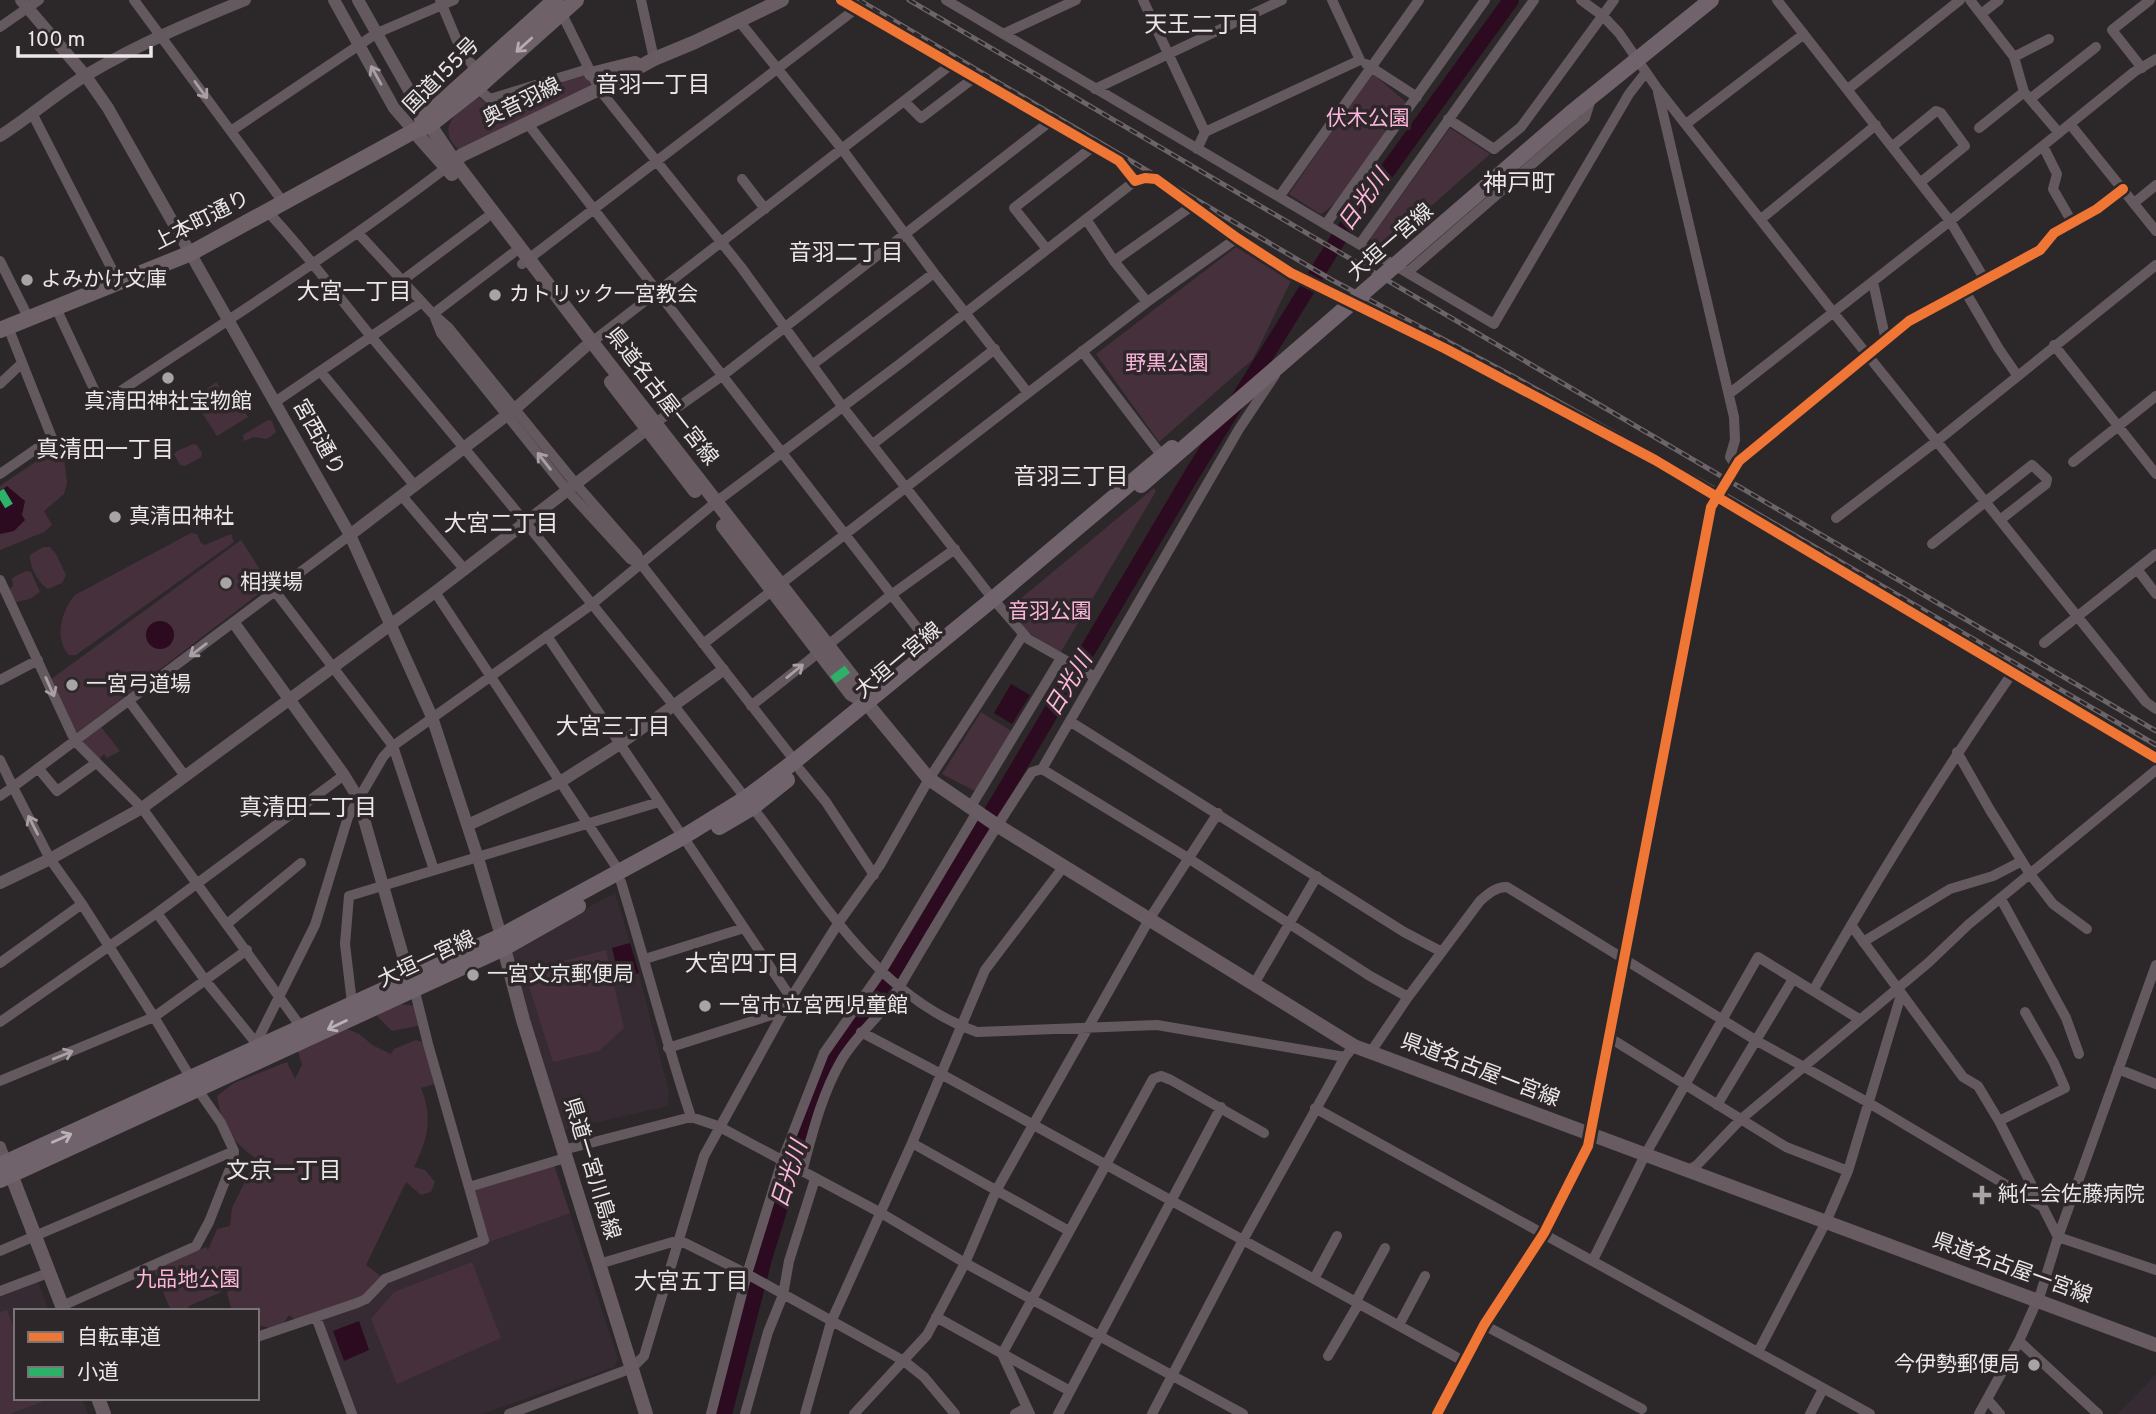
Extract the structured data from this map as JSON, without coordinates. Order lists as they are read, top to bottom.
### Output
{
  "streets": {
    "highway": ["国道155号", "上本町通り"],
    "main road": [
      "奥音羽線",
      "大垣一宮線",
      "県道名古屋一宮線",
      "県道一宮川島線"
    ],
    "street": ["宮西通り"]
  },
  "crossings": [
    ["国道155号", "上本町通り"],
    ["国道155号", "県道名古屋一宮線"],
    ["奥音羽線", "県道名古屋一宮線"],
    ["上本町通り", "県道名古屋一宮線"],
    ["上本町通り", "宮西通り"],
    ["大垣一宮線", "県道名古屋一宮線"],
    ["大垣一宮線", "宮西通り"],
    ["大垣一宮線", "県道一宮川島線"],
    ["宮西通り", "県道一宮川島線"]
  ],
  "districts": [
    "天王二丁目",
    "音羽一丁目",
    "神戸町",
    "音羽二丁目",
    "大宮一丁目",
    "真清田一丁目",
    "音羽三丁目",
    "大宮二丁目",
    "大宮三丁目",
    "真清田二丁目",
    "大宮四丁目",
    "文京一丁目",
    "大宮五丁目"
  ],
  "water": ["日光川"],
  "parks": [
    "伏木公園",
    "野黒公園",
    "音羽公園",
    "九品地公園"
  ],
  "places": {
    "other": [
      "よみかけ文庫",
      "カトリック一宮教会",
      "真清田神社宝物館",
      "真清田神社",
      "相撲場",
      "一宮弓道場",
      "一宮文京郵便局",
      "一宮市立宮西児童館",
      "今伊勢郵便局"
    ],
    "health": ["純仁会佐藤病院"]
  },
  "legend": ["自転車道", "小道"],
  "scale_bar": "100 m"
}
